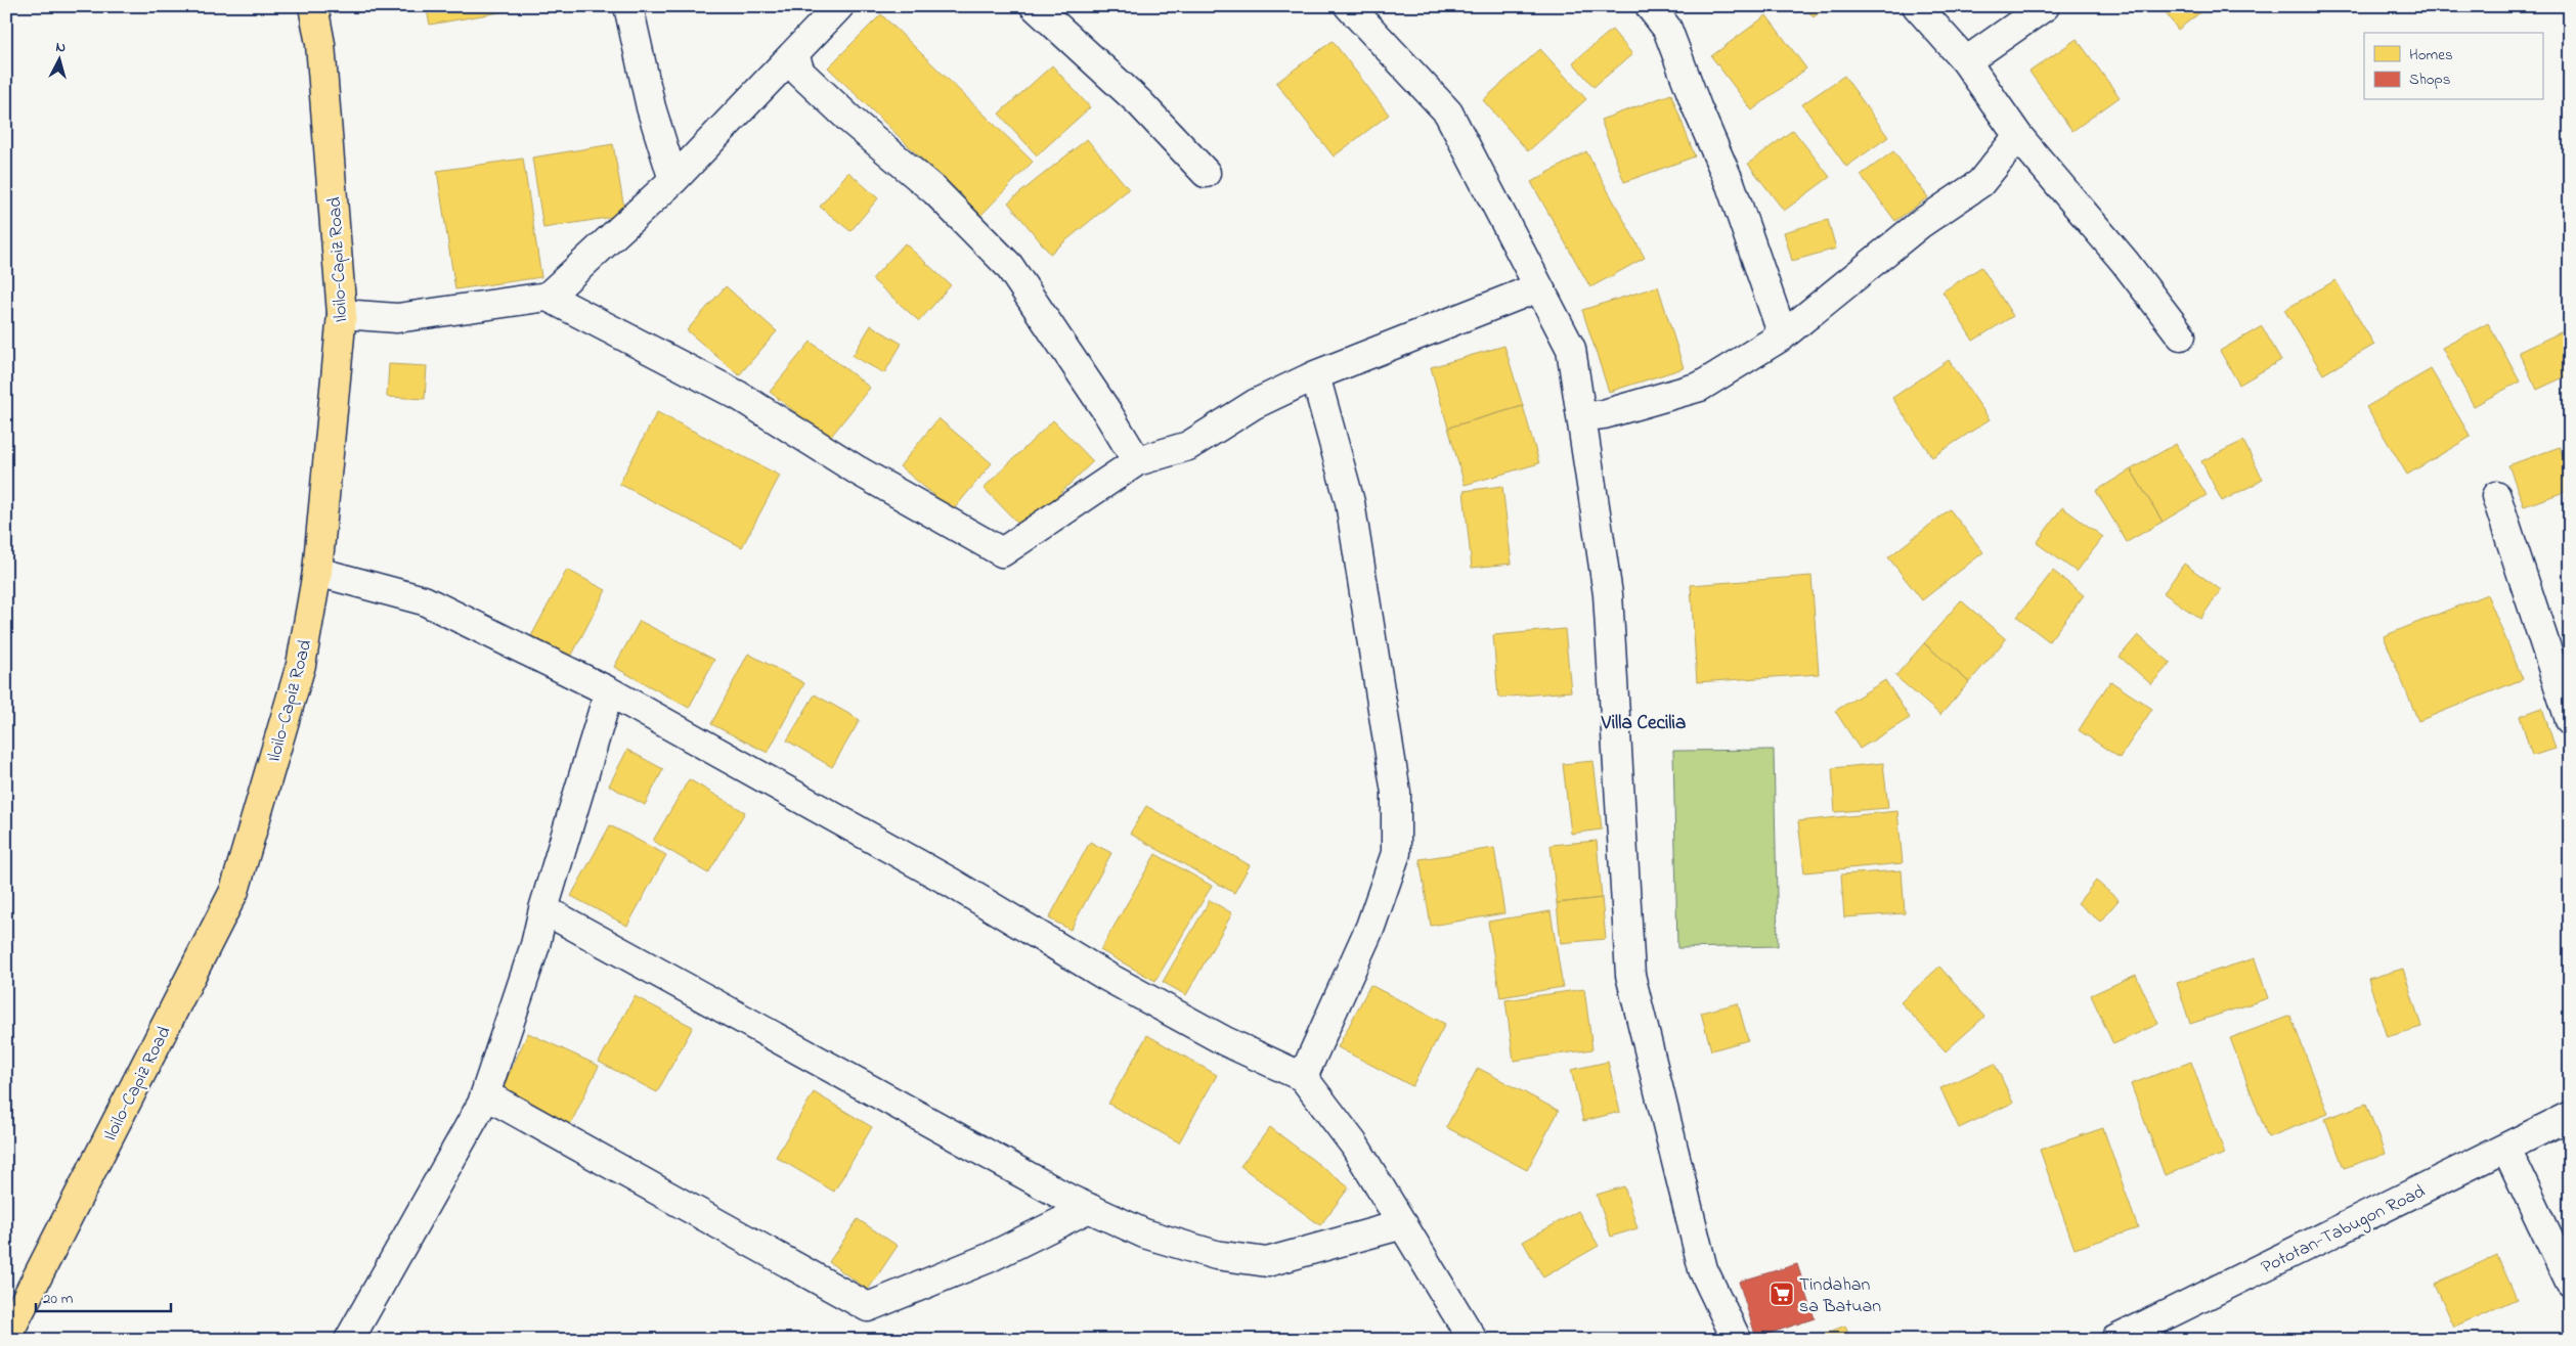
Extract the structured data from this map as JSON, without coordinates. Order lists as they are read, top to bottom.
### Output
{
  "streets": {
    "highway": ["Iloilo-Capiz Road"],
    "street": ["Pototan-Tabugon Road"]
  },
  "districts": ["Villa Cecilia"],
  "places": {
    "supermarket": ["Tindahan sa Batuan"]
  },
  "legend": ["Homes", "Shops"],
  "scale_bar": "20 m",
  "north": "top"
}
